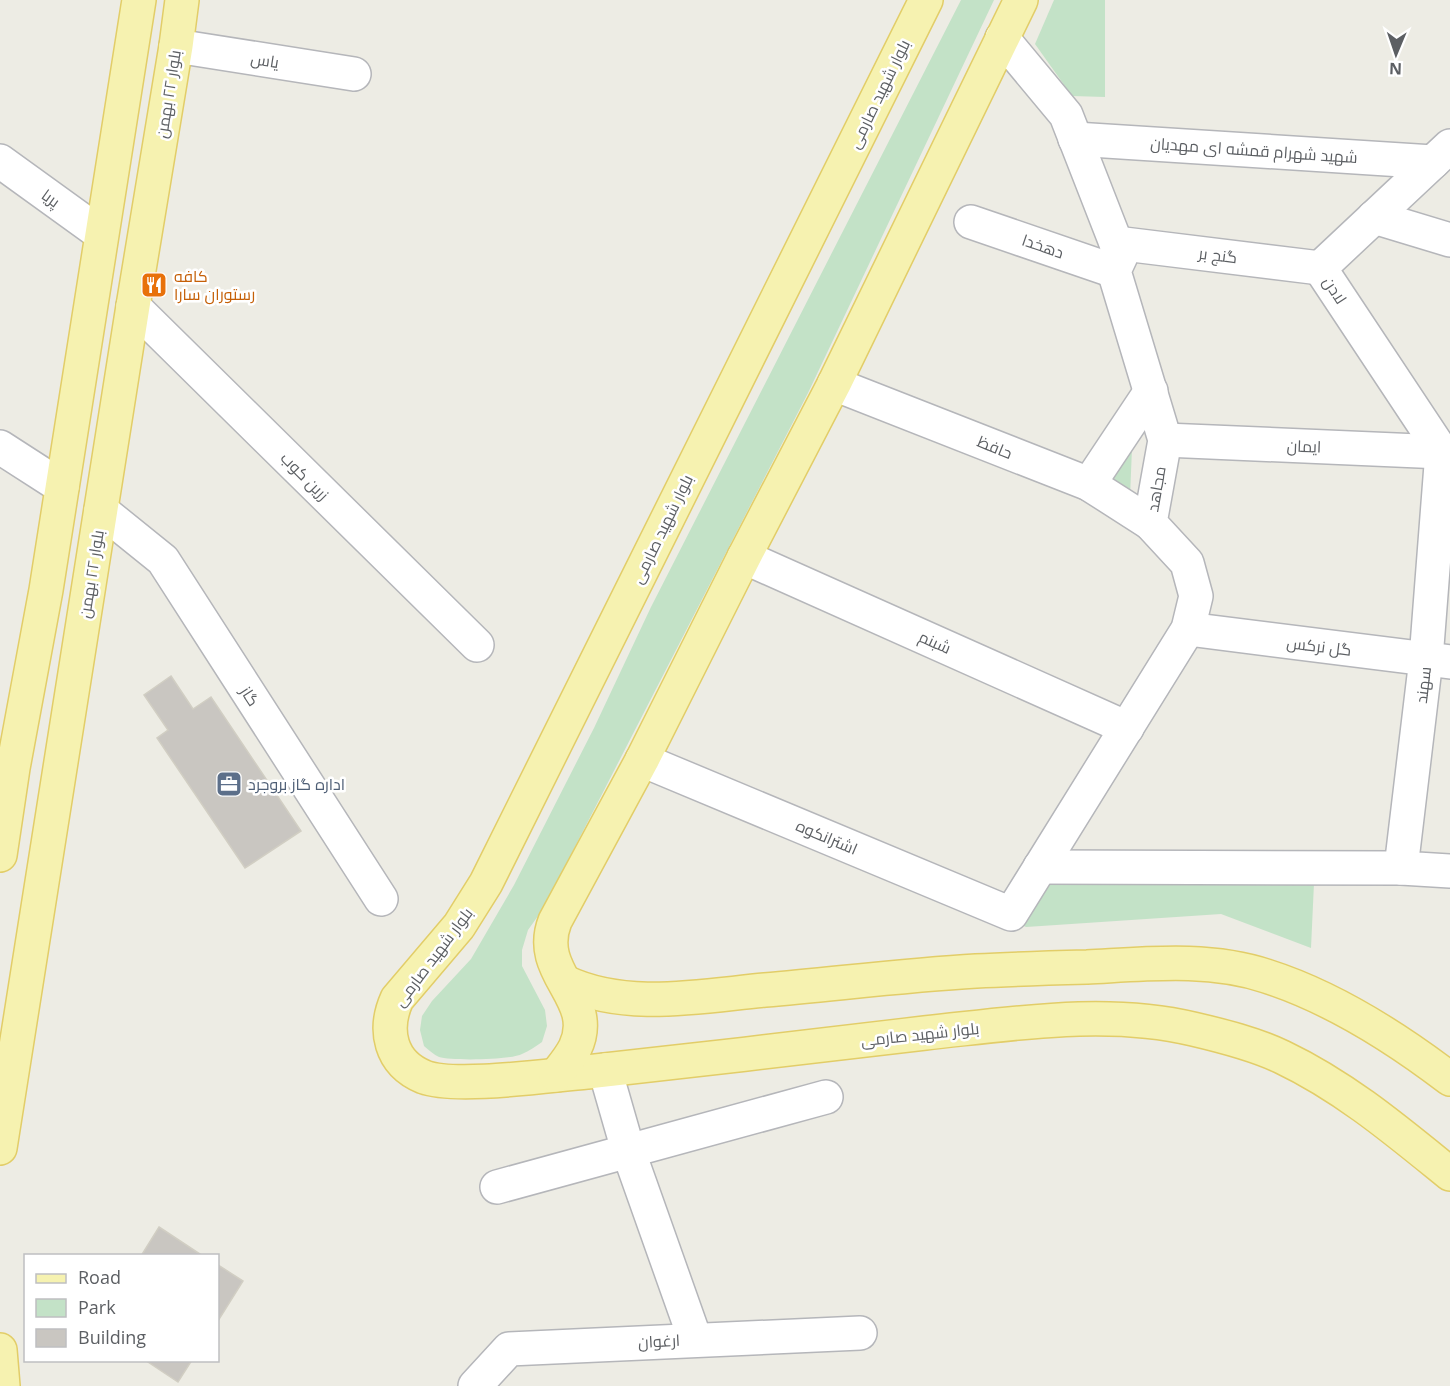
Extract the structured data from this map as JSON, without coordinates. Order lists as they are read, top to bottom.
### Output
{
  "streets": {
    "main road": ["بلوار ۲۲ بهمن", "بلوار شهید صارمی"],
    "street": [
      "یاس",
      "شهید شهرام قمشه ای مهدیان",
      "پریا",
      "دهخدا",
      "گنج بر",
      "لادن",
      "ایمان",
      "حافظ",
      "زرین کوب",
      "مجاهد",
      "شبنم",
      "گل نرکس",
      "سهند",
      "گاز",
      "اشترانکوه",
      "ارغوان"
    ]
  },
  "crossings": [
    ["یاس", "بلوار ۲۲ بهمن"],
    ["بلوار ۲۲ بهمن", "زرین کوب"],
    ["بلوار ۲۲ بهمن", "گاز"],
    ["شهید شهرام قمشه ای مهدیان", "لادن"],
    ["شهید شهرام قمشه ای مهدیان", "مجاهد"],
    ["دهخدا", "گنج بر"],
    ["دهخدا", "مجاهد"],
    ["گنج بر", "لادن"],
    ["گنج بر", "مجاهد"],
    ["لادن", "ایمان"],
    ["لادن", "سهند"],
    ["ایمان", "مجاهد"],
    ["ایمان", "سهند"],
    ["حافظ", "مجاهد"],
    ["مجاهد", "شبنم"],
    ["مجاهد", "گل نرکس"],
    ["مجاهد", "اشترانکوه"],
    ["گل نرکس", "سهند"]
  ],
  "places": {
    "restaurant": ["کافه رستوران سارا"],
    "office": ["اداره گاز بروجرد"]
  },
  "legend": ["Road", "Park", "Building"],
  "north": "bottom"
}
